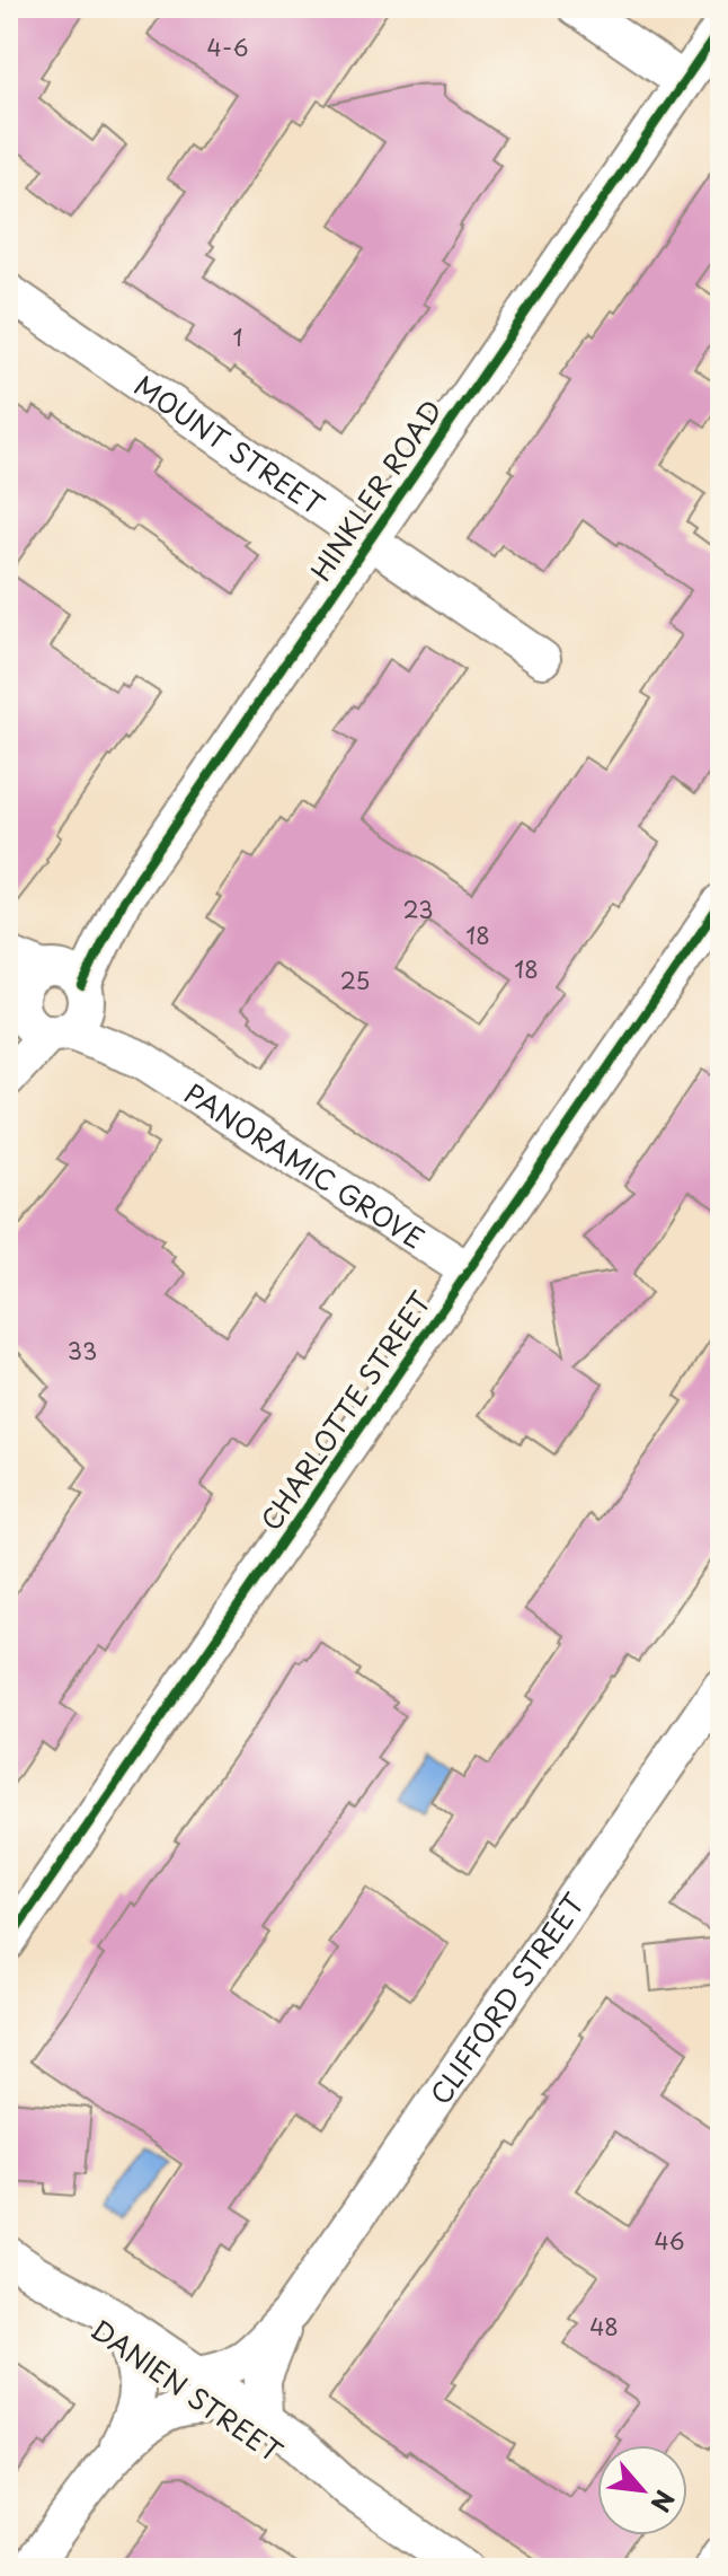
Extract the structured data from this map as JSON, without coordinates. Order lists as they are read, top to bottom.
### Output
{
  "streets": {
    "street": [
      "MOUNT STREET",
      "HINKLER ROAD",
      "PANORAMIC GROVE",
      "CHARLOTTE STREET",
      "CLIFFORD STREET",
      "DANIEN STREET"
    ]
  },
  "crossings": [
    ["MOUNT STREET", "HINKLER ROAD"],
    ["HINKLER ROAD", "PANORAMIC GROVE"],
    ["PANORAMIC GROVE", "CHARLOTTE STREET"],
    ["CLIFFORD STREET", "DANIEN STREET"]
  ],
  "house_numbers": [
    "4-6",
    "1",
    "23",
    "18",
    "18",
    "25",
    "33",
    "46",
    "48"
  ],
  "north": "bottom right"
}
